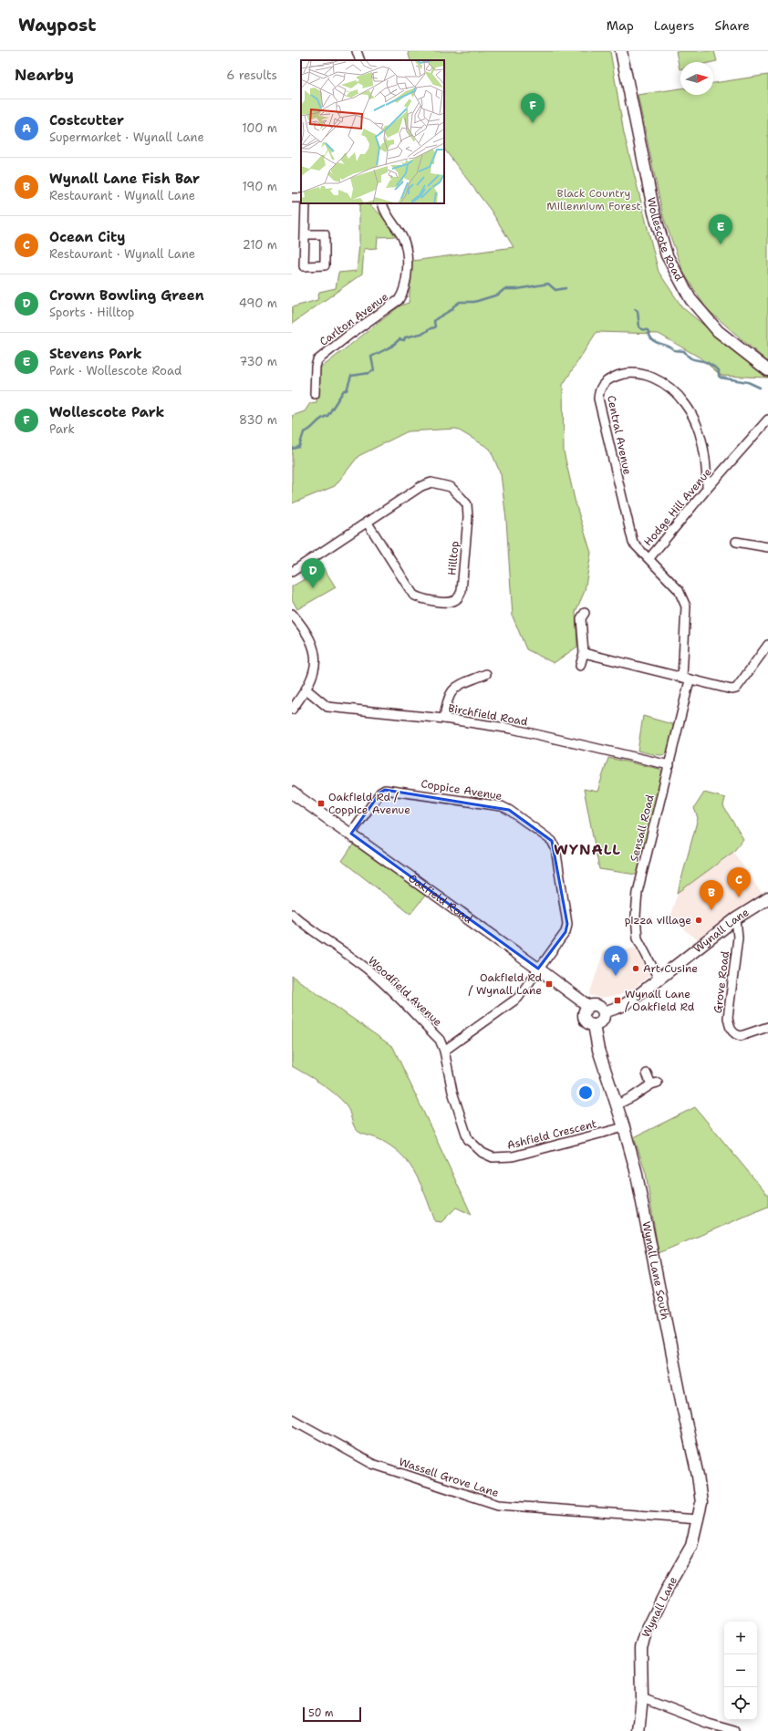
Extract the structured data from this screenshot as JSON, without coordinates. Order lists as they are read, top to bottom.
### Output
{
  "streets": {
    "street": [
      "Wollescote Road",
      "Carlton Avenue",
      "Central Avenue",
      "Hodge Hill Avenue",
      "Hilltop",
      "Birchfield Road",
      "Coppice Avenue",
      "Sensall Road",
      "Oakfield Road",
      "Wynall Lane",
      "Grove Road",
      "Woodfield Avenue",
      "Ashfield Crescent",
      "Wynall Lane South",
      "Wassell Grove Lane"
    ]
  },
  "crossings": [
    ["Central Avenue", "Hodge Hill Avenue"],
    ["Hodge Hill Avenue", "Sensall Road"],
    ["Birchfield Road", "Sensall Road"],
    ["Coppice Avenue", "Oakfield Road"],
    ["Sensall Road", "Wynall Lane"],
    ["Oakfield Road", "Wynall Lane"],
    ["Oakfield Road", "Wynall Lane South"],
    ["Wynall Lane", "Grove Road"],
    ["Wynall Lane", "Wynall Lane South"],
    ["Wynall Lane", "Wassell Grove Lane"],
    ["Woodfield Avenue", "Ashfield Crescent"],
    ["Ashfield Crescent", "Wynall Lane South"],
    ["Wynall Lane South", "Wassell Grove Lane"]
  ],
  "districts": ["WYNALL"],
  "parks": ["Black Country Millennium Forest"],
  "places": {
    "transit": ["Oakfield Rd / Coppice Avenue", "Oakfield Rd / Wynall Lane", "Wynall Lane / Oakfield Rd"],
    "other": ["pizza village", "Art Cusine"]
  },
  "scale_bar": "50 m",
  "north": "right",
  "page": {
    "header": "Waypost",
    "nav": ["Map", "Layers", "Share"],
    "heading": ["Nearby", "6 results"],
    "pins": [
      "F",
      "E",
      "D",
      "C",
      "B",
      "A"
    ],
    "list": [
      {
        "mark": "A",
        "name": "Costcutter",
        "note": "Supermarket · Wynall Lane",
        "value": "100 m"
      },
      {
        "mark": "B",
        "name": "Wynall Lane Fish Bar",
        "note": "Restaurant · Wynall Lane",
        "value": "190 m"
      },
      {
        "mark": "C",
        "name": "Ocean City",
        "note": "Restaurant · Wynall Lane",
        "value": "210 m"
      },
      {
        "mark": "D",
        "name": "Crown Bowling Green",
        "note": "Sports · Hilltop",
        "value": "490 m"
      },
      {
        "mark": "E",
        "name": "Stevens Park",
        "note": "Park · Wollescote Road",
        "value": "730 m"
      },
      {
        "mark": "F",
        "name": "Wollescote Park",
        "note": "Park",
        "value": "830 m"
      }
    ],
    "map_buttons": ["+", "−"],
    "scale": "50 m"
  }
}
